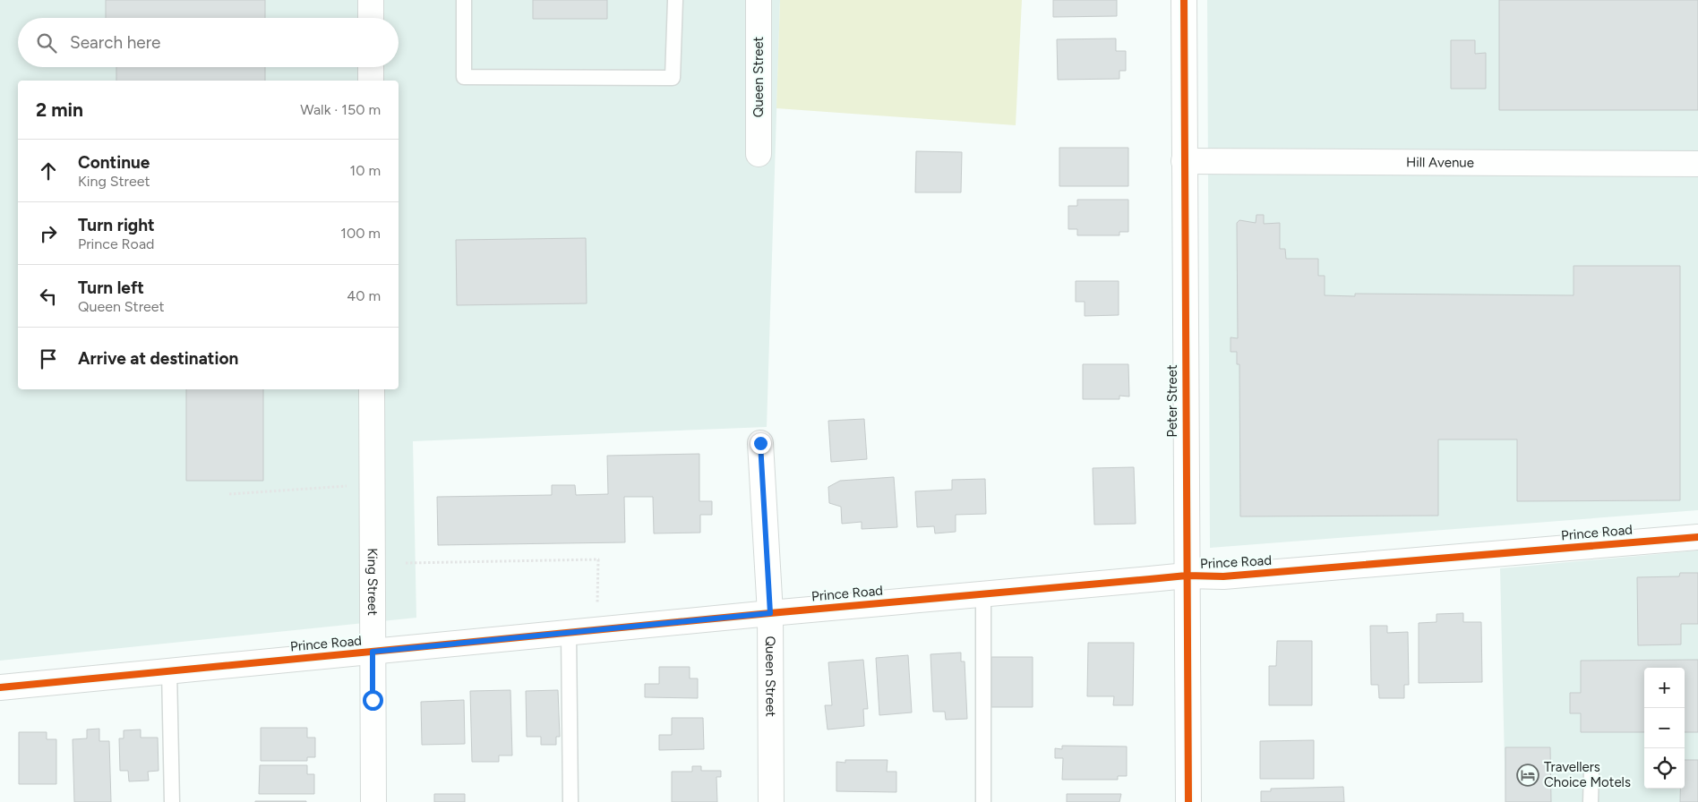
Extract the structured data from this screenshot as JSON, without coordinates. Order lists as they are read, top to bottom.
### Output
{
  "streets": {
    "street": [
      "Queen Street",
      "Hill Avenue",
      "Peter Street",
      "Prince Road",
      "King Street"
    ]
  },
  "crossings": [
    ["Queen Street", "Prince Road"],
    ["Hill Avenue", "Peter Street"],
    ["Peter Street", "Prince Road"],
    ["Prince Road", "King Street"]
  ],
  "places": {
    "hotel": ["Travellers Choice Motels"]
  },
  "page": {
    "search": "Search here",
    "heading": ["2 min", "Walk · 150 m"],
    "list": [
      ["Continue", "King Street", "10 m"],
      ["Turn right", "Prince Road", "100 m"],
      ["Turn left", "Queen Street", "40 m"],
      "Arrive at destination"
    ],
    "map_buttons": ["+", "−"]
  }
}
